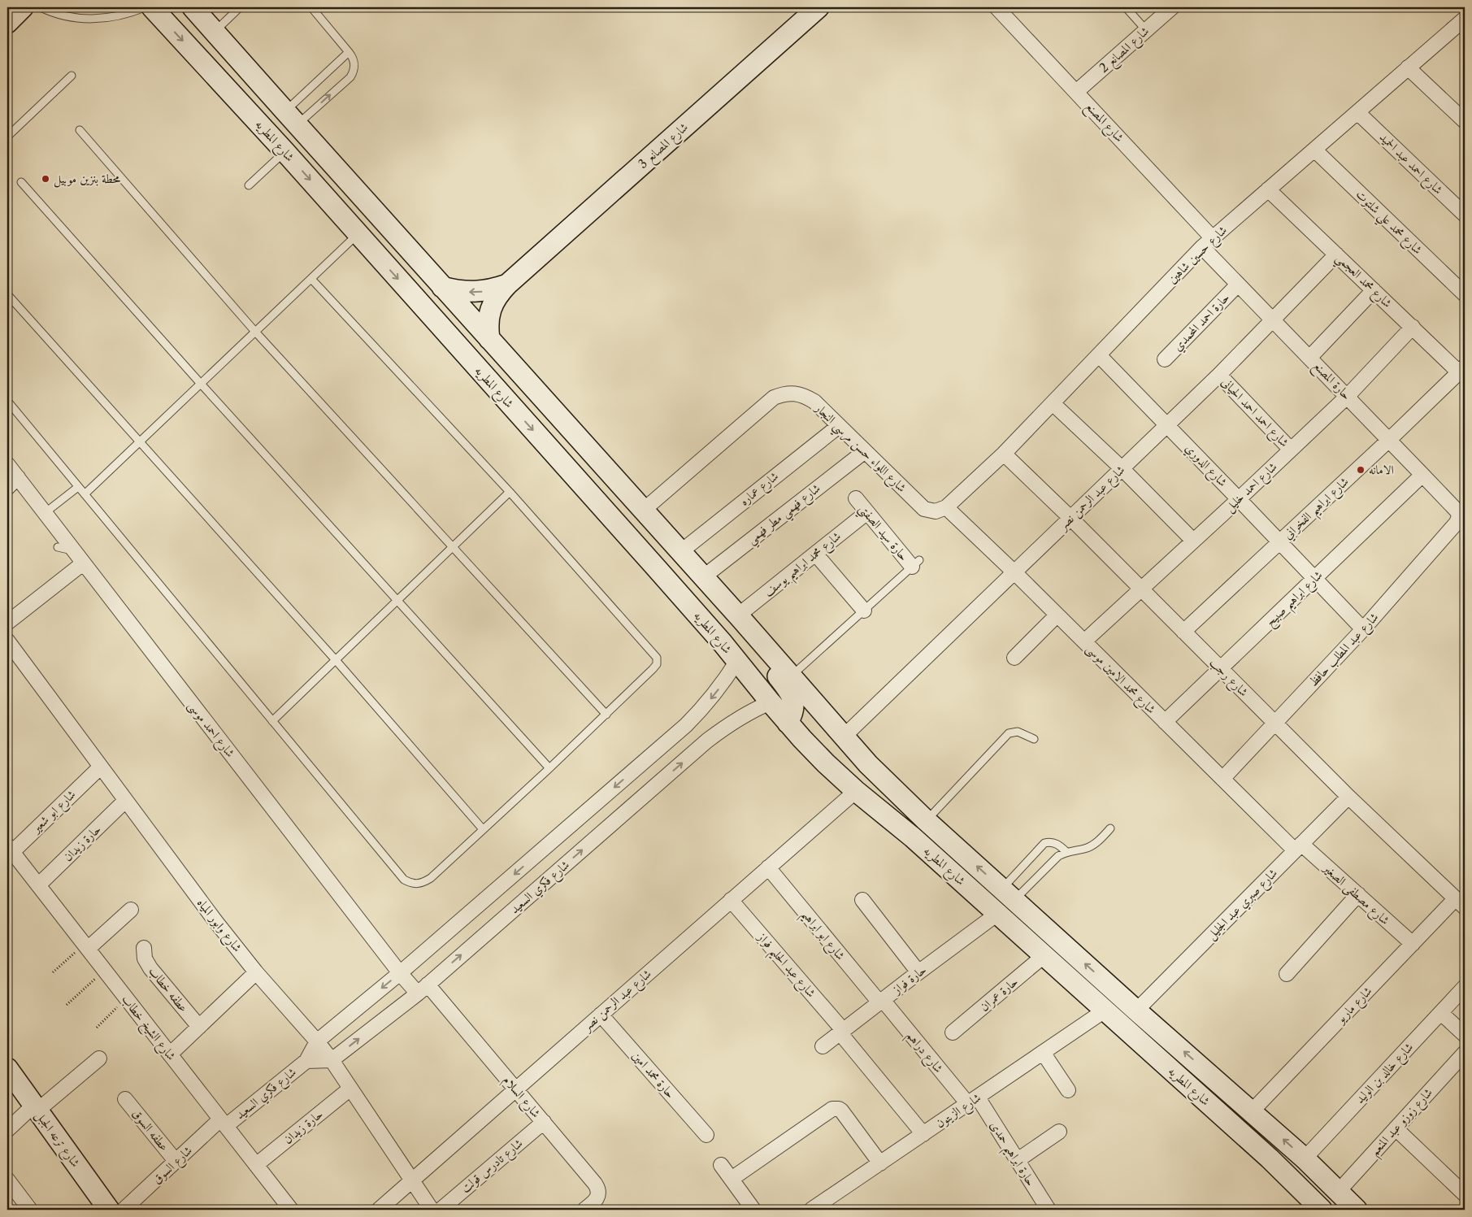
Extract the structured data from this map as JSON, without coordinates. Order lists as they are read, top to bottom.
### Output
{
  "streets": {
    "main road": ["شارع المطريه", "شارع المصانع 3", "شارع ترعه الجبل"],
    "street": [
      "شارع المصانع 2",
      "شارع المصنع",
      "شارع احمد عبد الحميد",
      "شارع محمد علي شلتوت",
      "شارع حسين شاهين",
      "شارع محمد العجمي",
      "حارة احمد المحمدي",
      "حارة المصنع",
      "شارع احمد احمد الحيانى",
      "شارع اللواء حسن مرسي النجار",
      "شارع الدوري",
      "شارع احمد خليل",
      "شارع عماره",
      "شارع عبد الرحمن نصر",
      "شارع ابراهيم الفخراني",
      "شارع فهمي مطر فهمي",
      "حارة سيد الصفتي",
      "شارع محمد ابراهيم يوسف",
      "شارع ابراهيم صبيح",
      "شارع عبد المطلب حافظ",
      "شارع رجب",
      "شارع محمد الامين موسى",
      "شارع احمد موسى",
      "شارع ابو شعير",
      "حارة زيدان",
      "شارع فكري السعيد",
      "شارع مصطفى الصغير",
      "شارع صبري عبد الجليل",
      "شارع وابور المياه",
      "شارع ابو ابراهيم",
      "شارع عبد الحليم فواز",
      "حارة فواز",
      "عطفه خطاب",
      "حارة عمران",
      "شارع ماريو",
      "شارع الشيخ خطاب",
      "شارع دراهم",
      "شارع خالد بن الوليد",
      "حارة محمد امين",
      "شارع السلام",
      "شارع الزيتون",
      "شارع زوزو عبد المنعم",
      "عطفه السوق",
      "حارة ابراهيم حمدى",
      "شارع السوق",
      "شارع تادرس قولت"
    ]
  },
  "crossings": [
    ["شارع المصانع 2", "شارع المصنع"],
    ["شارع المصنع", "شارع حسين شاهين"],
    ["شارع المصنع", "حارة المصنع"],
    ["شارع المطريه", "شارع المصانع 3"],
    ["شارع المطريه", "شارع اللواء حسن مرسي النجار"],
    ["شارع المطريه", "شارع عماره"],
    ["شارع المطريه", "شارع عبد الرحمن نصر"],
    ["شارع المطريه", "شارع فهمي مطر فهمي"],
    ["شارع المطريه", "شارع محمد ابراهيم يوسف"],
    ["شارع المطريه", "شارع فكري السعيد"],
    ["شارع المطريه", "شارع صبري عبد الجليل"],
    ["شارع المطريه", "حارة فواز"],
    ["شارع المطريه", "حارة عمران"],
    ["شارع المطريه", "شارع ماريو"],
    ["شارع المطريه", "شارع خالد بن الوليد"],
    ["شارع المطريه", "شارع الزيتون"],
    ["شارع المطريه", "شارع زوزو عبد المنعم"],
    ["شارع احمد عبد الحميد", "شارع حسين شاهين"],
    ["شارع محمد علي شلتوت", "شارع حسين شاهين"],
    ["شارع حسين شاهين", "شارع محمد العجمي"],
    ["شارع حسين شاهين", "حارة المصنع"],
    ["شارع حسين شاهين", "شارع اللواء حسن مرسي النجار"],
    ["شارع حسين شاهين", "شارع الدوري"],
    ["شارع حسين شاهين", "شارع رجب"],
    ["شارع حسين شاهين", "شارع محمد الامين موسى"],
    ["شارع محمد العجمي", "شارع احمد خليل"],
    ["شارع محمد العجمي", "شارع عبد الرحمن نصر"],
    ["شارع محمد العجمي", "شارع ابراهيم الفخراني"],
    ["حارة احمد المحمدي", "حارة المصنع"],
    ["حارة المصنع", "شارع احمد خليل"],
    ["حارة المصنع", "شارع عبد الرحمن نصر"],
    ["حارة المصنع", "شارع ابراهيم الفخراني"],
    ["حارة المصنع", "شارع ابراهيم صبيح"],
    ["حارة المصنع", "شارع عبد المطلب حافظ"],
    ["شارع احمد احمد الحيانى", "شارع احمد خليل"],
    ["شارع احمد احمد الحيانى", "شارع عبد الرحمن نصر"],
    ["شارع اللواء حسن مرسي النجار", "شارع عماره"],
    ["شارع اللواء حسن مرسي النجار", "شارع فهمي مطر فهمي"],
    ["شارع اللواء حسن مرسي النجار", "شارع محمد الامين موسى"],
    ["شارع الدوري", "شارع احمد خليل"],
    ["شارع الدوري", "شارع عبد الرحمن نصر"],
    ["شارع الدوري", "شارع ابراهيم الفخراني"],
    ["شارع الدوري", "شارع ابراهيم صبيح"],
    ["شارع الدوري", "شارع عبد المطلب حافظ"],
    ["شارع احمد خليل", "شارع رجب"],
    ["شارع احمد خليل", "شارع محمد الامين موسى"],
    ["شارع عبد الرحمن نصر", "شارع رجب"],
    ["شارع عبد الرحمن نصر", "شارع محمد الامين موسى"],
    ["شارع عبد الرحمن نصر", "شارع وابور المياه"],
    ["شارع عبد الرحمن نصر", "شارع ابو ابراهيم"],
    ["شارع عبد الرحمن نصر", "شارع عبد الحليم فواز"],
    ["شارع عبد الرحمن نصر", "حارة محمد امين"],
    ["شارع عبد الرحمن نصر", "شارع السلام"],
    ["شارع ابراهيم الفخراني", "شارع رجب"],
    ["حارة سيد الصفتي", "شارع محمد ابراهيم يوسف"],
    ["شارع ابراهيم صبيح", "شارع رجب"],
    ["شارع ابراهيم صبيح", "شارع محمد الامين موسى"],
    ["شارع عبد المطلب حافظ", "شارع رجب"],
    ["شارع عبد المطلب حافظ", "شارع محمد الامين موسى"],
    ["شارع رجب", "شارع صبري عبد الجليل"],
    ["شارع رجب", "شارع ماريو"],
    ["شارع محمد الامين موسى", "شارع مصطفى الصغير"],
    ["شارع محمد الامين موسى", "شارع صبري عبد الجليل"],
    ["شارع احمد موسى", "شارع فكري السعيد"],
    ["شارع احمد موسى", "شارع السلام"],
    ["شارع ابو شعير", "شارع وابور المياه"],
    ["شارع ابو شعير", "شارع الشيخ خطاب"],
    ["حارة زيدان", "شارع وابور المياه"],
    ["حارة زيدان", "شارع الشيخ خطاب"],
    ["شارع فكري السعيد", "شارع وابور المياه"],
    ["شارع فكري السعيد", "شارع الشيخ خطاب"],
    ["شارع فكري السعيد", "شارع السلام"],
    ["شارع فكري السعيد", "شارع السوق"],
    ["شارع مصطفى الصغير", "شارع صبري عبد الجليل"],
    ["شارع مصطفى الصغير", "شارع ماريو"],
    ["شارع ابو ابراهيم", "حارة فواز"],
    ["شارع ابو ابراهيم", "شارع دراهم"],
    ["شارع عبد الحليم فواز", "حارة فواز"],
    ["شارع عبد الحليم فواز", "شارع الزيتون"],
    ["حارة فواز", "شارع دراهم"],
    ["شارع الشيخ خطاب", "شارع السوق"],
    ["شارع دراهم", "شارع الزيتون"],
    ["شارع دراهم", "حارة ابراهيم حمدى"],
    ["شارع السلام", "شارع تادرس قولت"],
    ["شارع الزيتون", "حارة ابراهيم حمدى"],
    ["عطفه السوق", "شارع السوق"]
  ],
  "places": ["محطة بنزين موبيل", "الامانه"]
}
